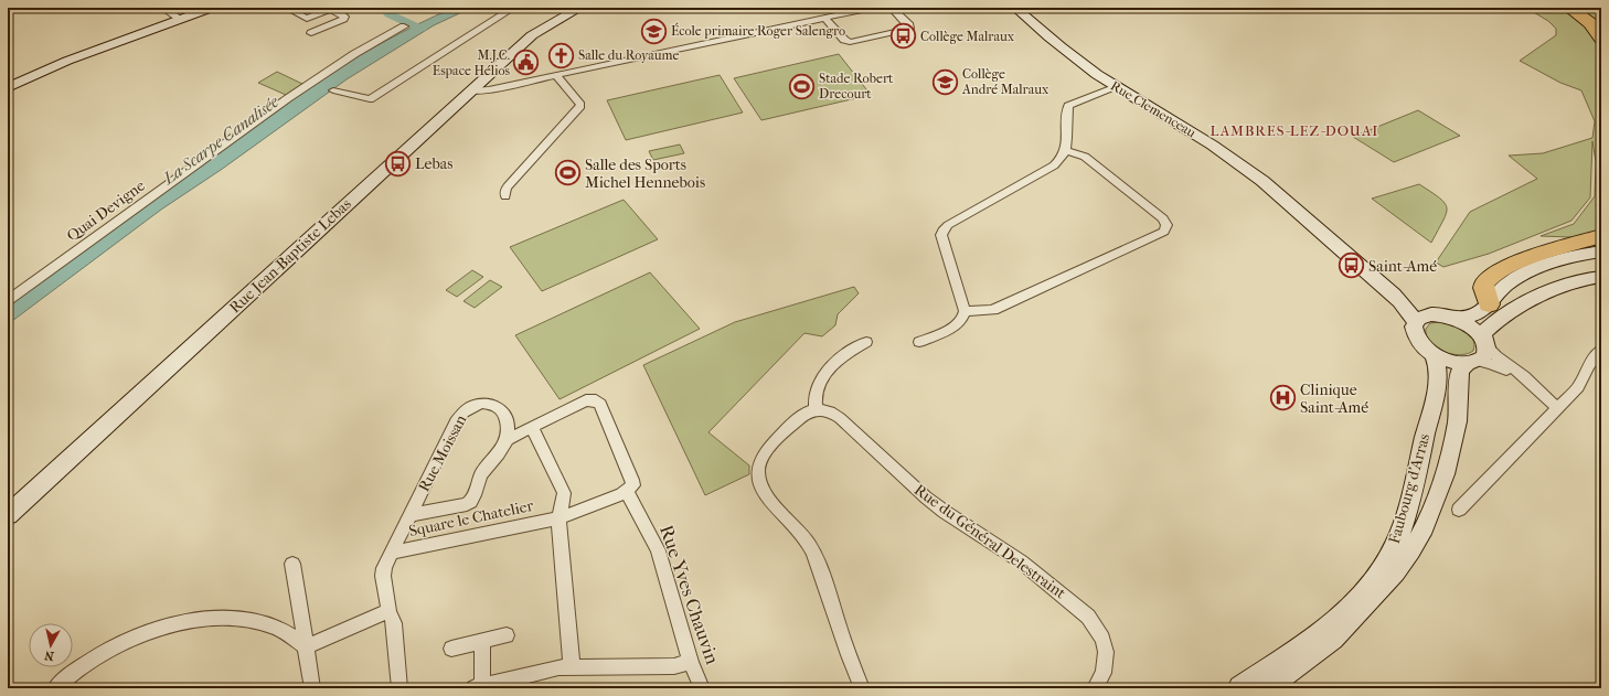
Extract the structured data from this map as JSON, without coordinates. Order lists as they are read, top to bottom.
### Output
{
  "streets": {
    "street": [
      "Rue Clemenceau",
      "Quai Devigne",
      "Rue Jean-Baptiste Lebas",
      "Rue Moissan",
      "Faubourg d'Arras",
      "Square le Chatelier",
      "Rue du Général Delestraint",
      "Rue Yves Chauvin"
    ]
  },
  "crossings": [
    ["Rue Clemenceau", "Faubourg d'Arras"],
    ["Rue Moissan", "Square le Chatelier"],
    ["Square le Chatelier", "Rue Yves Chauvin"]
  ],
  "districts": ["LAMBRES-LEZ-DOUAI"],
  "water": ["La Scarpe Canalisée"],
  "places": {
    "school or university": ["École primaire Roger Salengro", "Collège André Malraux"],
    "bus stop": ["Collège Malraux", "Lebas", "Saint-Amé"],
    "church": ["Salle du Royaume"],
    "public building": ["M.J.C. Espace Hélios"],
    "sports": ["Stade Robert Drecourt", "Salle des Sports Michel Hennebois"],
    "hospital": ["Clinique Saint-Amé"]
  },
  "north": "bottom"
}
